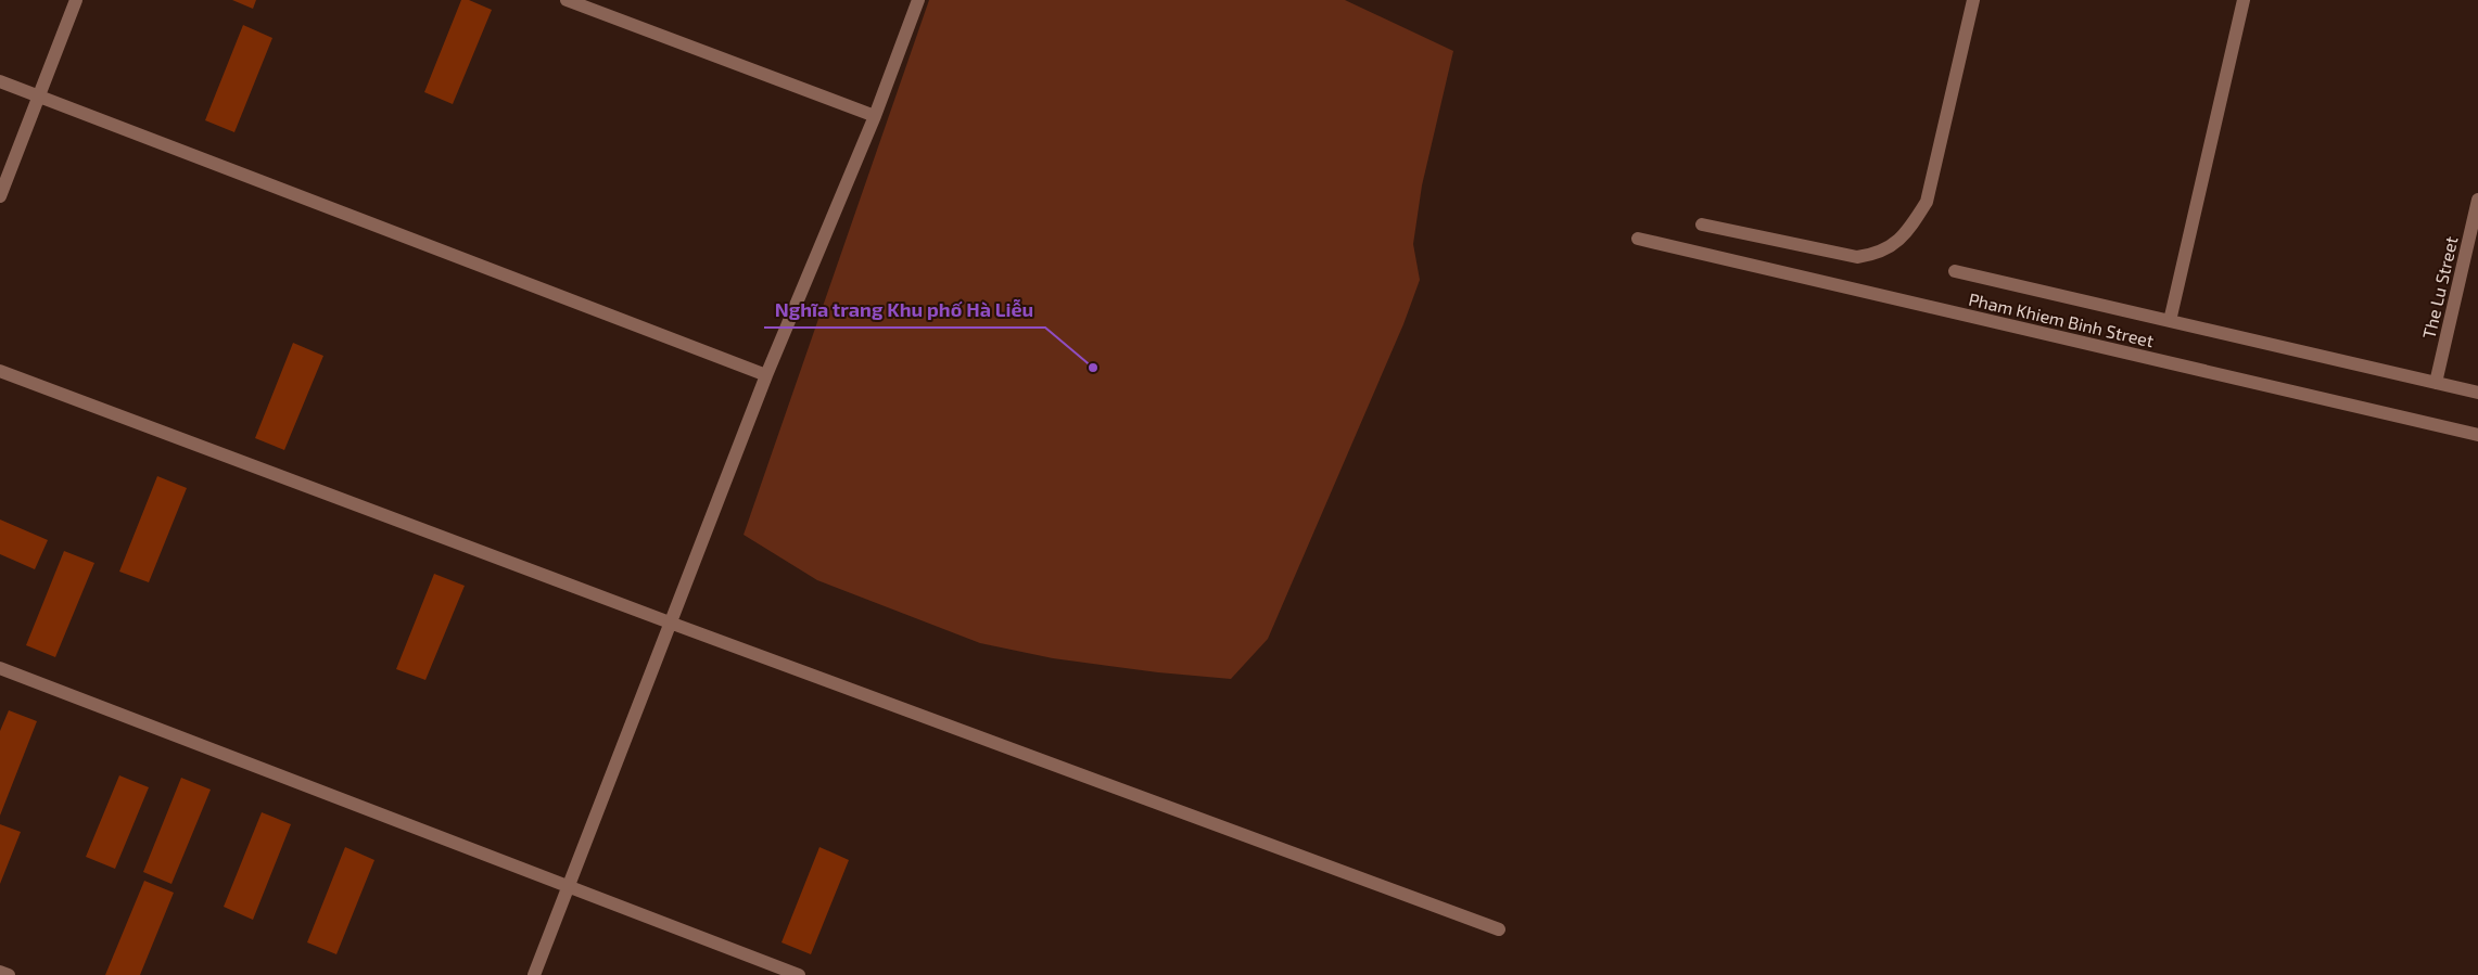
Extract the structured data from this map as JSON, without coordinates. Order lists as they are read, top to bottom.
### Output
{
  "streets": {
    "street": ["The Lu Street", "Pham Khiem Binh Street"]
  },
  "crossings": [
    ["The Lu Street", "Pham Khiem Binh Street"]
  ],
  "places": ["Nghĩa trang Khu phố Hà Liễu"]
}
